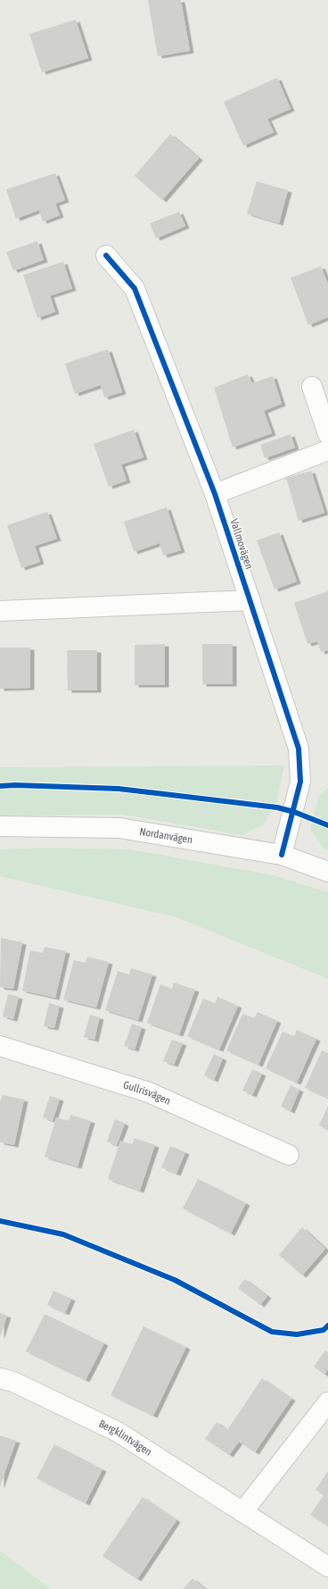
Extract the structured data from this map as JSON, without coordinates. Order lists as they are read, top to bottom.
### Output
{
  "streets": {
    "street": [
      "Vallmovägen",
      "Nordanvägen",
      "Gullrisvägen",
      "Bergklintvägen"
    ]
  },
  "crossings": [
    ["Vallmovägen", "Nordanvägen"]
  ]
}
